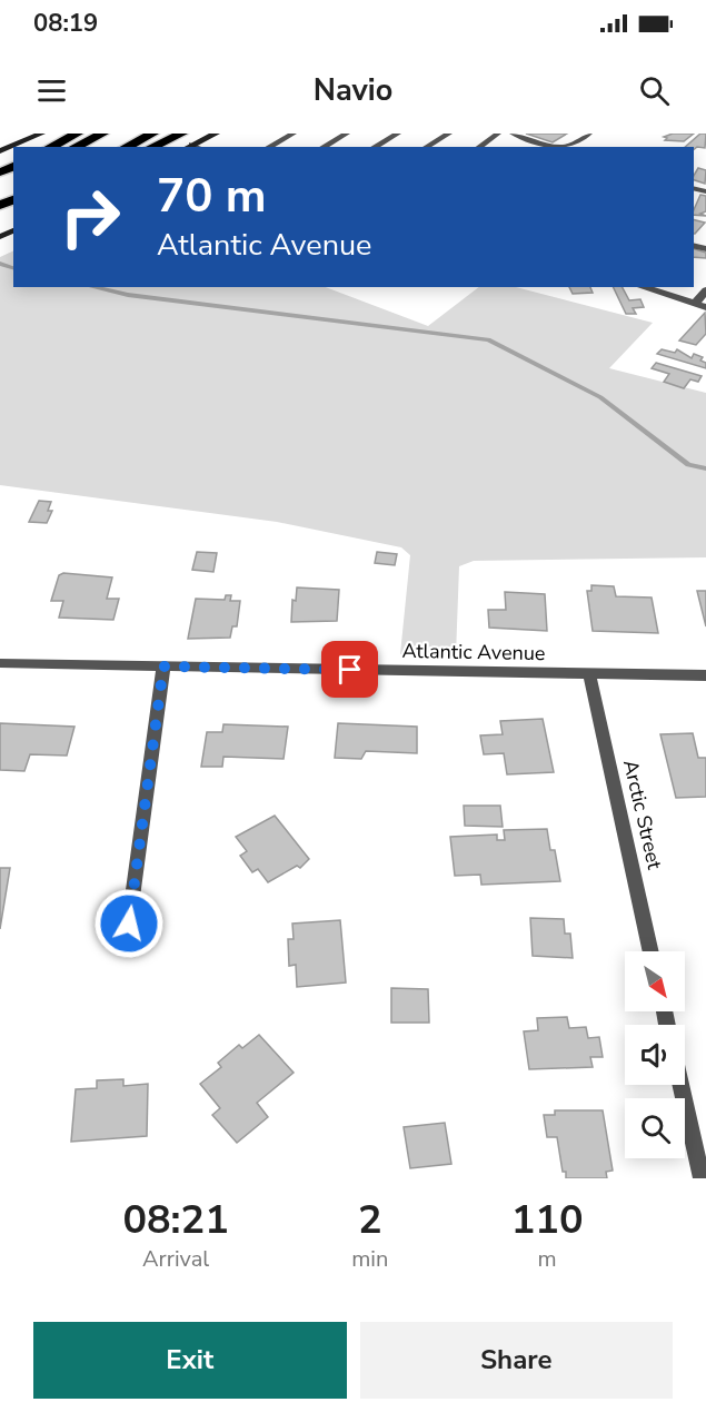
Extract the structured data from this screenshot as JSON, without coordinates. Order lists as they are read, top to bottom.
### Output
{
  "streets": {
    "street": ["Atlantic Avenue", "Arctic Street"]
  },
  "crossings": [
    ["Atlantic Avenue", "Arctic Street"]
  ],
  "north": "bottom right",
  "page": {
    "status": "08:19",
    "header": "Navio",
    "turn": ["70 m", "Atlantic Avenue"],
    "eta": [
      "08:21",
      "Arrival",
      "2",
      "min",
      "110",
      "m"
    ],
    "buttons": ["Exit", "Share"]
  }
}
